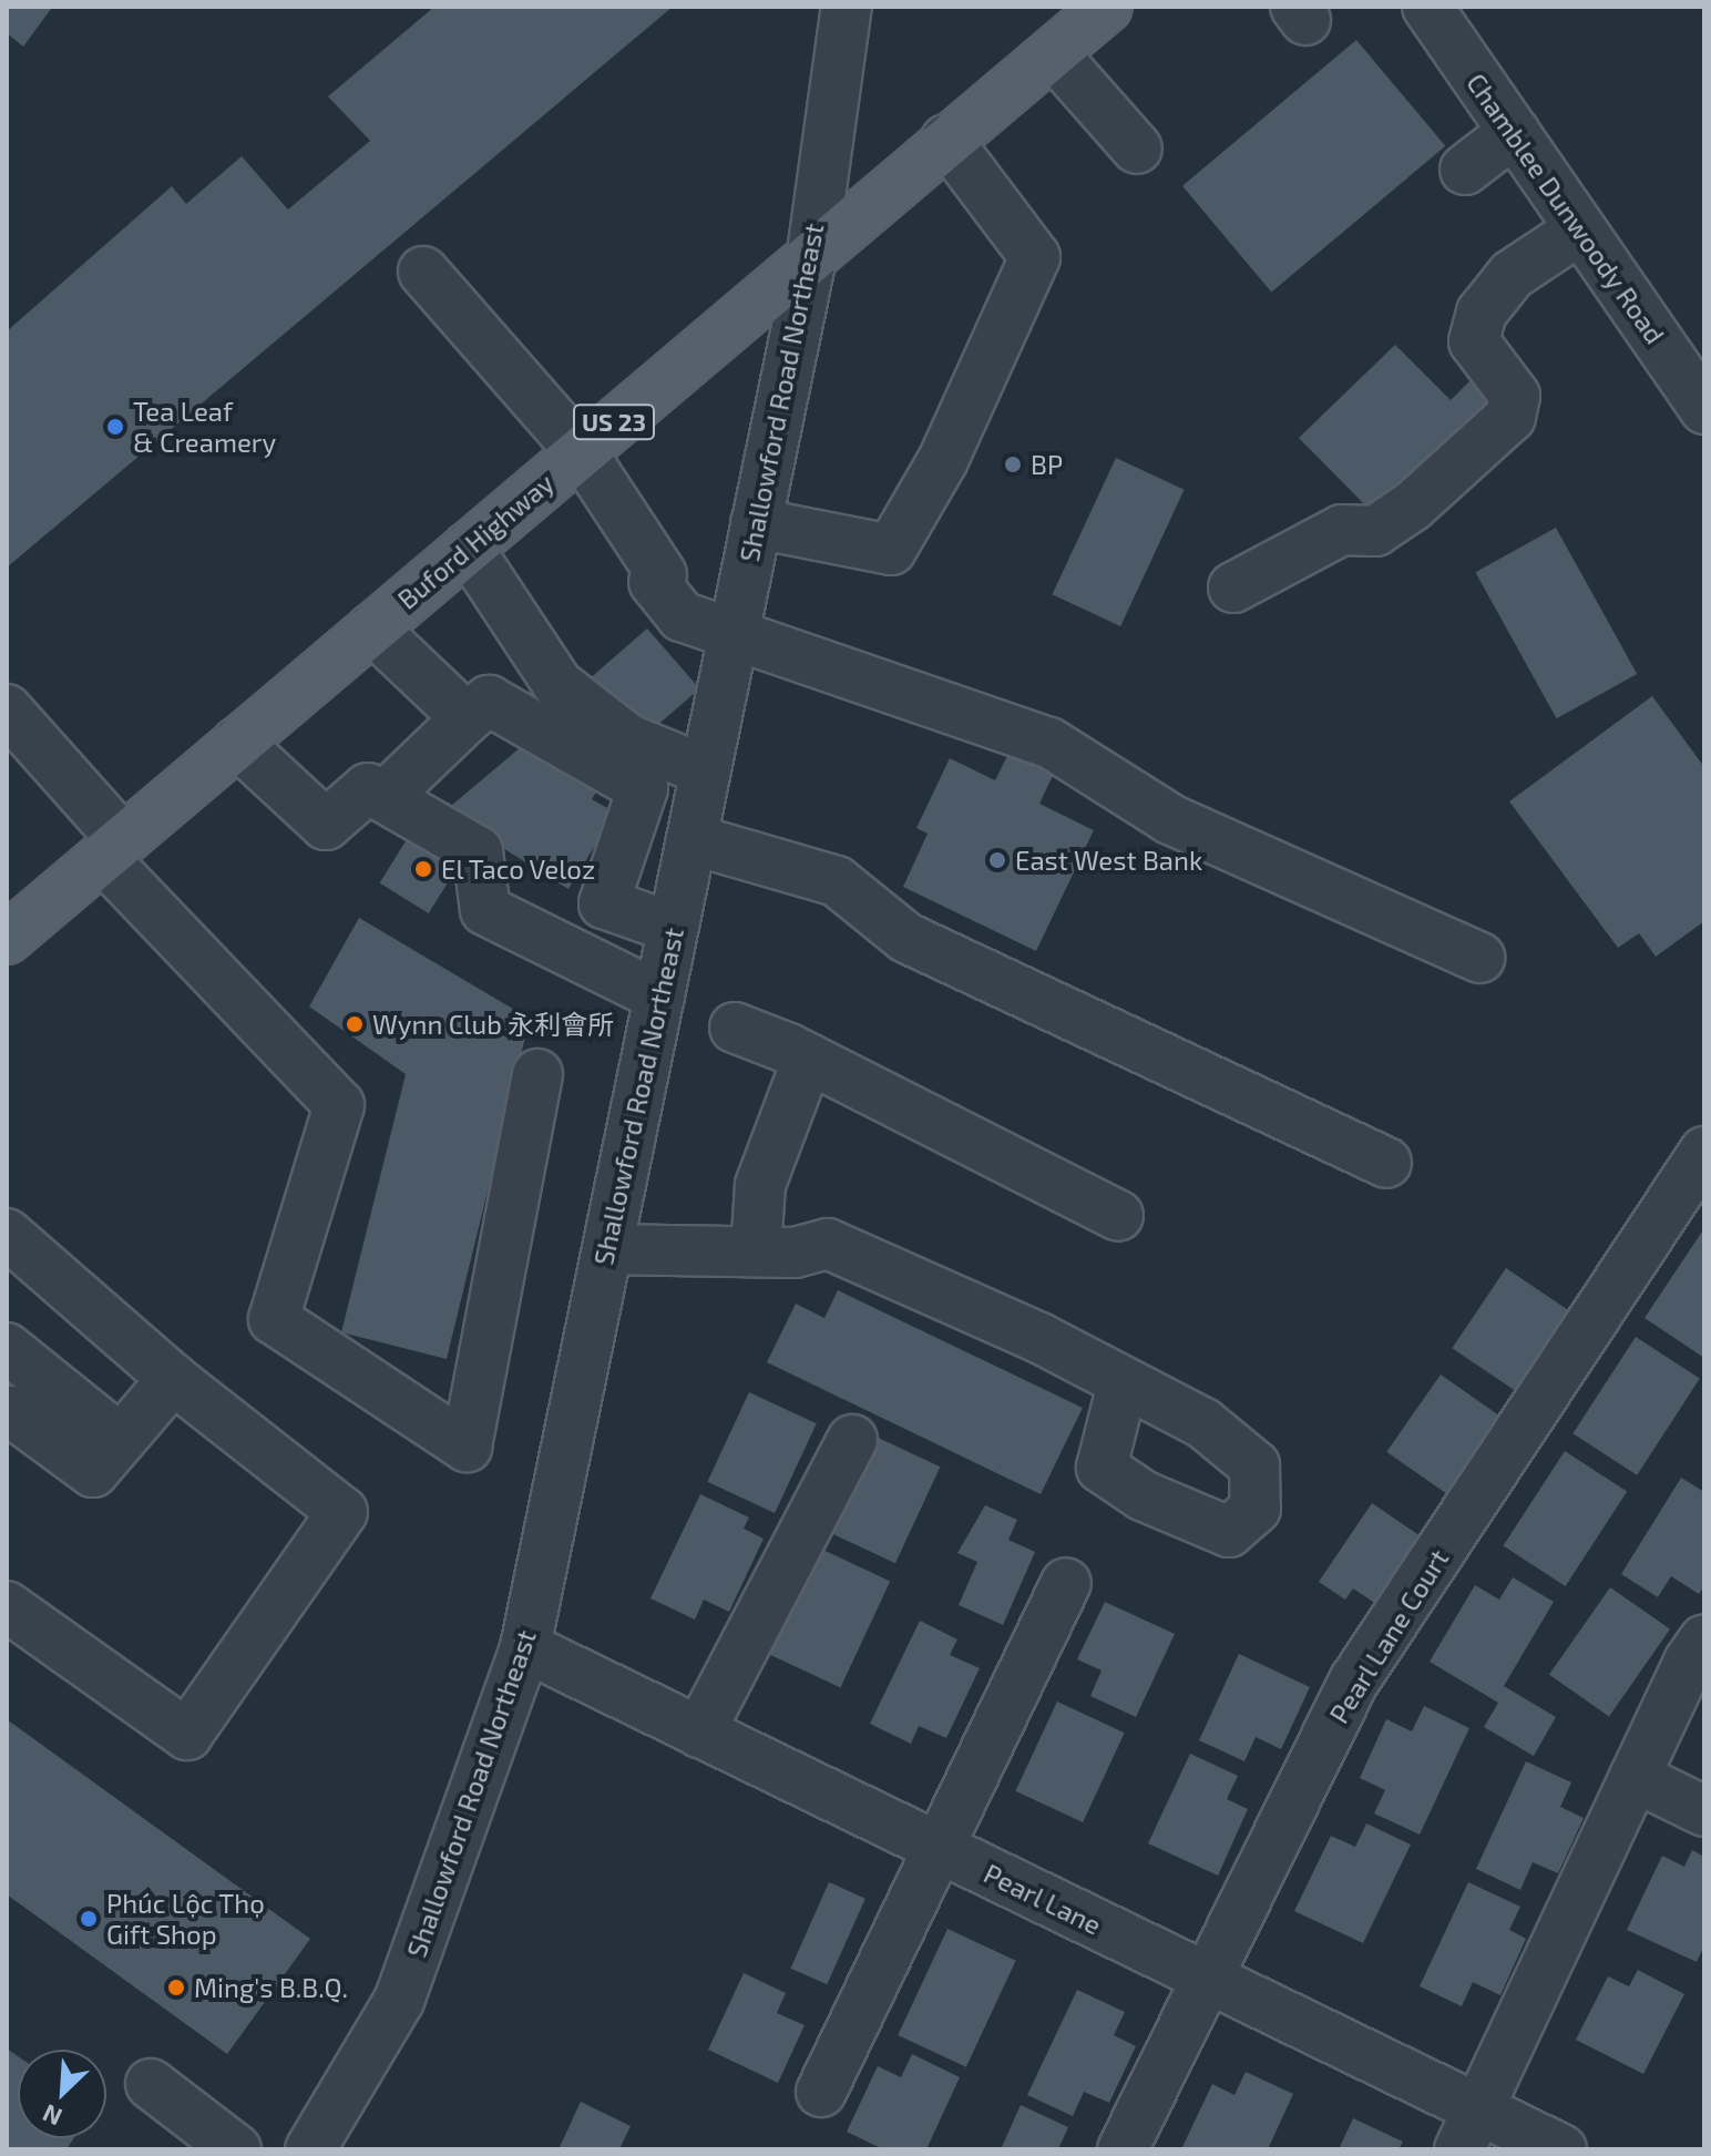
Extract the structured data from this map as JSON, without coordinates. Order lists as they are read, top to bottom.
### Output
{
  "streets": {
    "main road": ["US 23", "Buford Highway"],
    "street": [
      "Chamblee Dunwoody Road",
      "Shallowford Road Northeast",
      "Pearl Lane Court",
      "Pearl Lane"
    ]
  },
  "crossings": [
    ["Shallowford Road Northeast", "Buford Highway"],
    ["Shallowford Road Northeast", "Pearl Lane"],
    ["Pearl Lane Court", "Pearl Lane"]
  ],
  "places": [
    "Tea Leaf & Creamery",
    "BP",
    "East West Bank",
    "El Taco Veloz",
    "Wynn Club 永利會所",
    "Phúc Lộc Thọ Gift Shop",
    "Ming's B.B.Q."
  ],
  "north": "bottom left"
}
